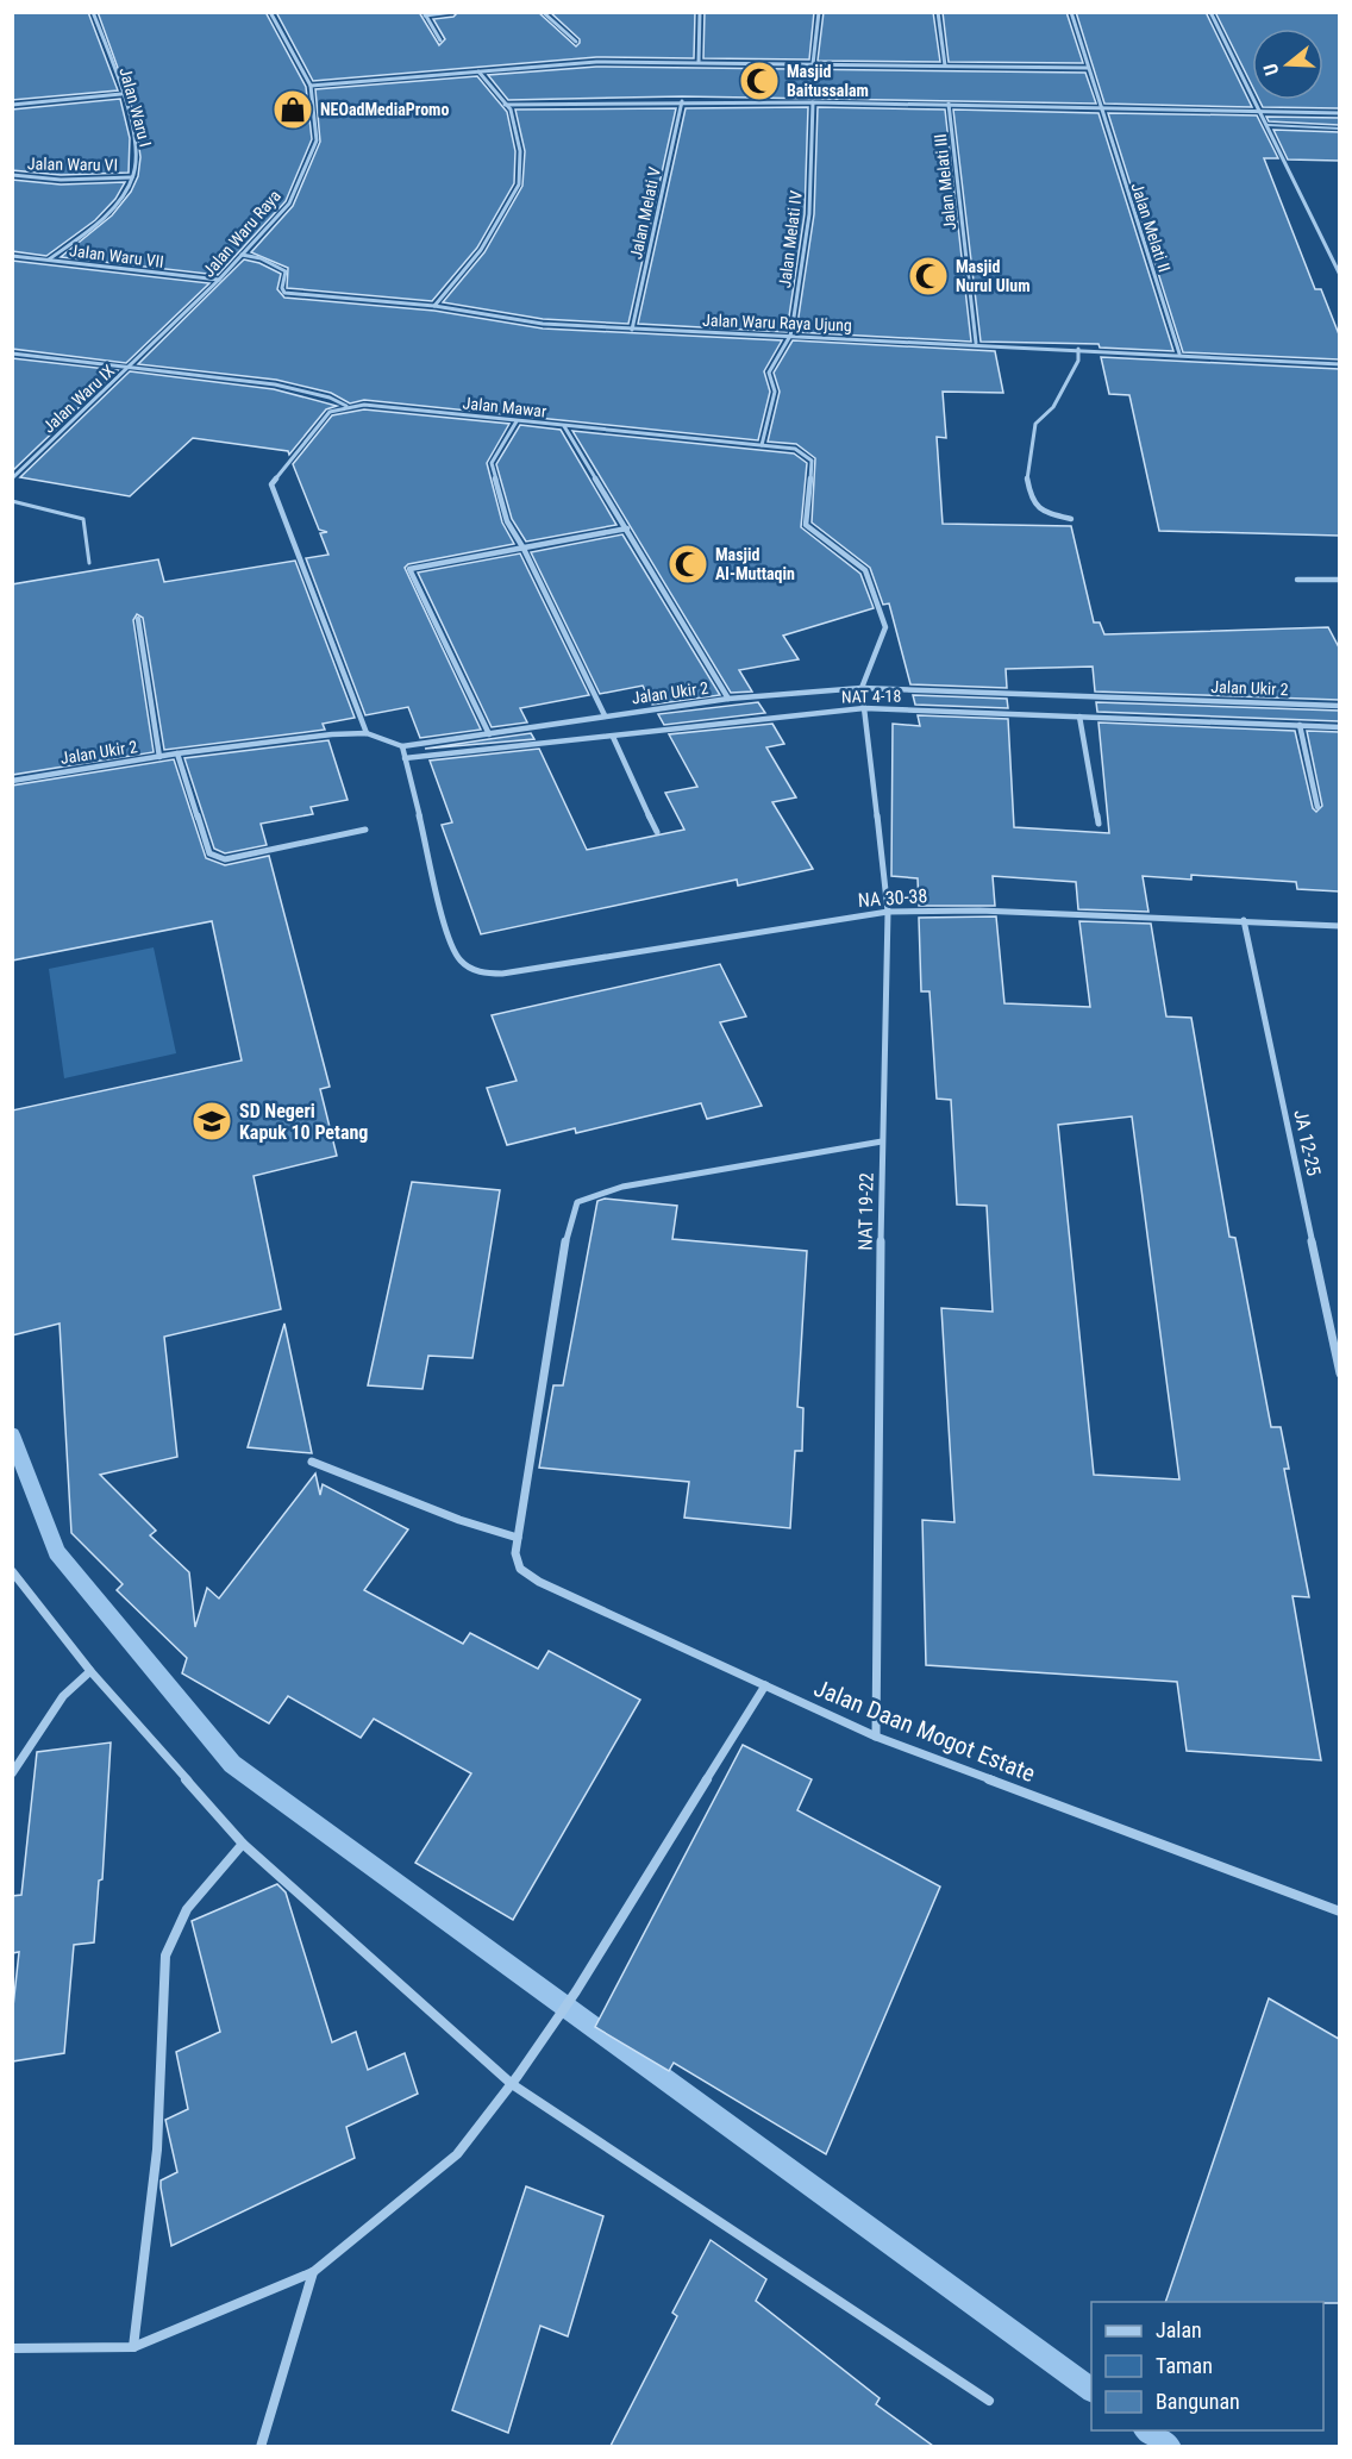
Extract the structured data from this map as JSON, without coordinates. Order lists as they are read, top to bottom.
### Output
{
  "streets": {
    "street": [
      "Jalan Waru I",
      "Jalan Waru VI",
      "Jalan Melati III",
      "Jalan Melati V",
      "Jalan Melati II",
      "Jalan Waru Raya",
      "Jalan Melati IV",
      "Jalan Waru VII",
      "Jalan Waru Raya Ujung",
      "Jalan Waru IX",
      "Jalan Mawar",
      "Jalan Ukir 2",
      "NAT 4-18",
      "NA 30-38",
      "JA 12-25",
      "NAT 19-22",
      "Jalan Daan Mogot Estate"
    ]
  },
  "crossings": [
    ["Jalan Waru I", "Jalan Waru VI"],
    ["Jalan Waru I", "Jalan Waru VII"],
    ["Jalan Melati III", "Jalan Waru Raya Ujung"],
    ["Jalan Melati V", "Jalan Waru Raya Ujung"],
    ["Jalan Melati II", "Jalan Waru Raya Ujung"],
    ["Jalan Waru Raya", "Jalan Waru VII"],
    ["Jalan Waru Raya", "Jalan Waru Raya Ujung"],
    ["Jalan Waru Raya", "Jalan Waru IX"],
    ["Jalan Waru Raya", "Jalan Mawar"],
    ["Jalan Melati IV", "Jalan Waru Raya Ujung"],
    ["Jalan Waru IX", "Jalan Mawar"],
    ["Jalan Mawar", "Jalan Ukir 2"],
    ["Jalan Mawar", "NAT 19-22"],
    ["Jalan Ukir 2", "NAT 19-22"],
    ["NAT 4-18", "NA 30-38"],
    ["NAT 4-18", "NAT 19-22"],
    ["NA 30-38", "JA 12-25"],
    ["NA 30-38", "NAT 19-22"],
    ["NAT 19-22", "Jalan Daan Mogot Estate"]
  ],
  "places": {
    "mosque": ["Masjid Baitussalam", "Masjid Nurul Ulum", "Masjid Al-Muttaqin"],
    "shop": ["NEOadMediaPromo"],
    "school or university": ["SD Negeri Kapuk 10 Petang"]
  },
  "legend": ["Jalan", "Taman", "Bangunan"],
  "north": "left"
}
